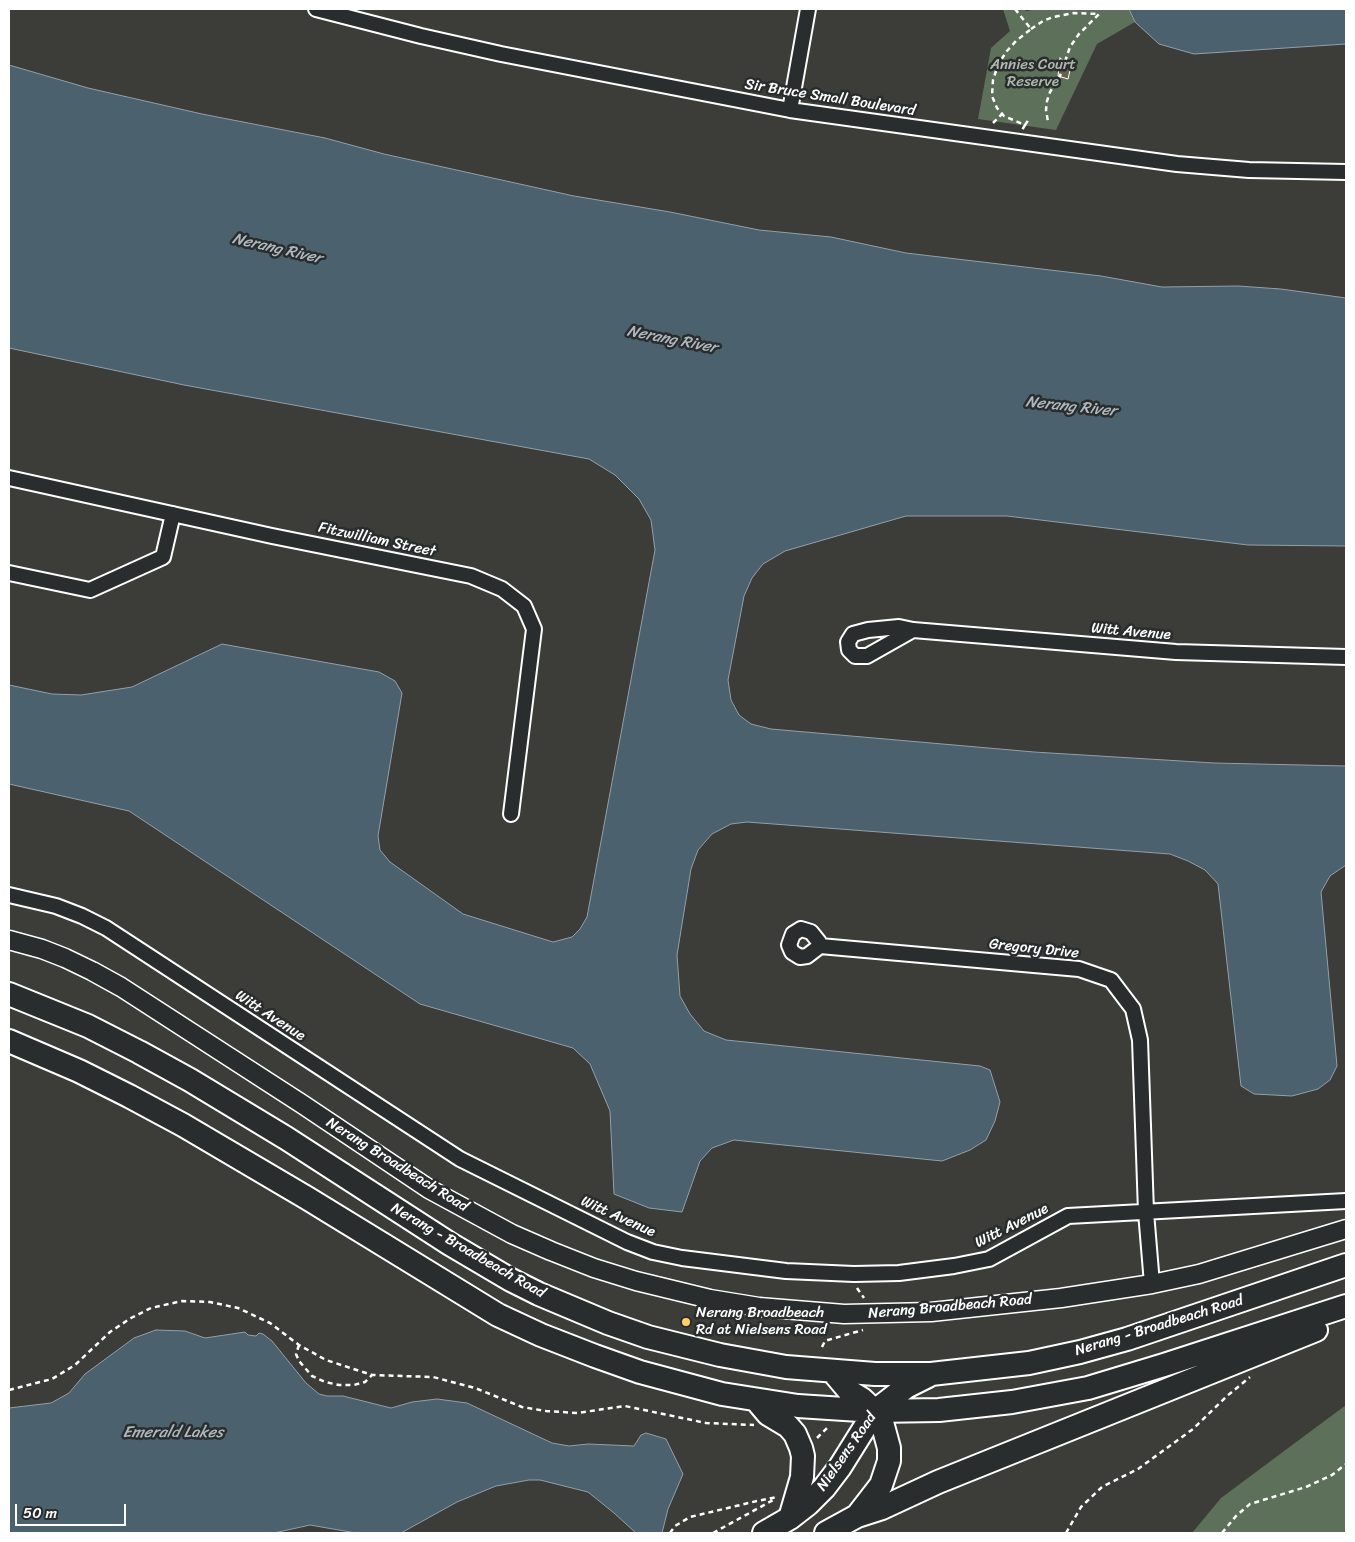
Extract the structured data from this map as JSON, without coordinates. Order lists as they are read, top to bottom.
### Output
{
  "streets": {
    "main road": ["Nerang - Broadbeach Road", "Nielsens Road"],
    "street": [
      "Sir Bruce Small Boulevard",
      "Fitzwilliam Street",
      "Witt Avenue",
      "Gregory Drive",
      "Nerang Broadbeach Road"
    ]
  },
  "crossings": [
    ["Witt Avenue", "Gregory Drive"],
    ["Gregory Drive", "Nerang Broadbeach Road"],
    ["Nerang - Broadbeach Road", "Nielsens Road"]
  ],
  "water": ["Nerang River", "Emerald Lakes"],
  "parks": ["Annies Court Reserve"],
  "places": ["Nerang Broadbeach Rd at Nielsens Road"],
  "scale_bar": "50 m"
}
